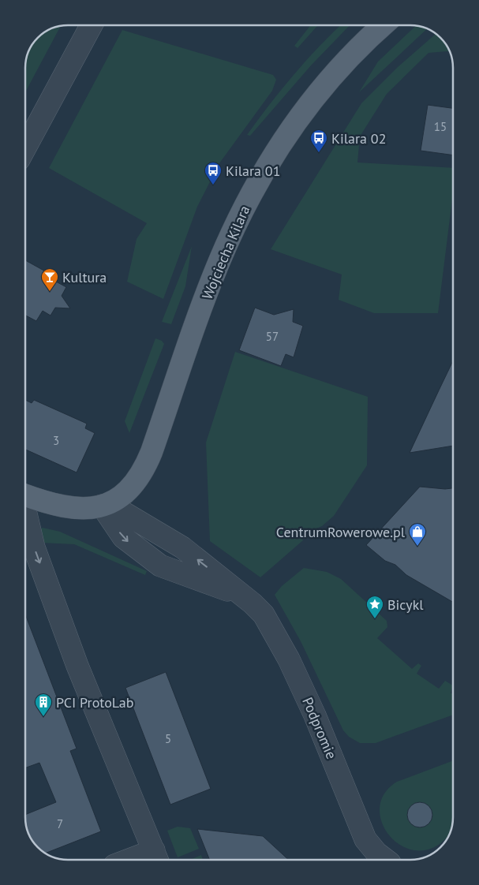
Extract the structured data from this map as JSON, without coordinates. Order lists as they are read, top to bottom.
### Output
{
  "streets": {
    "main road": ["Wojciecha Kilara", "Podpromie"]
  },
  "crossings": [
    ["Wojciecha Kilara", "Podpromie"]
  ],
  "places": {
    "bus stop": ["Kilara 02", "Kilara 01"],
    "bar": ["Kultura"],
    "shop": ["CentrumRowerowe.pl"],
    "place": ["Bicykl"],
    "building": ["PCI ProtoLab"]
  },
  "house_numbers": [
    "15",
    "57",
    "3",
    "5",
    "7"
  ]
}
